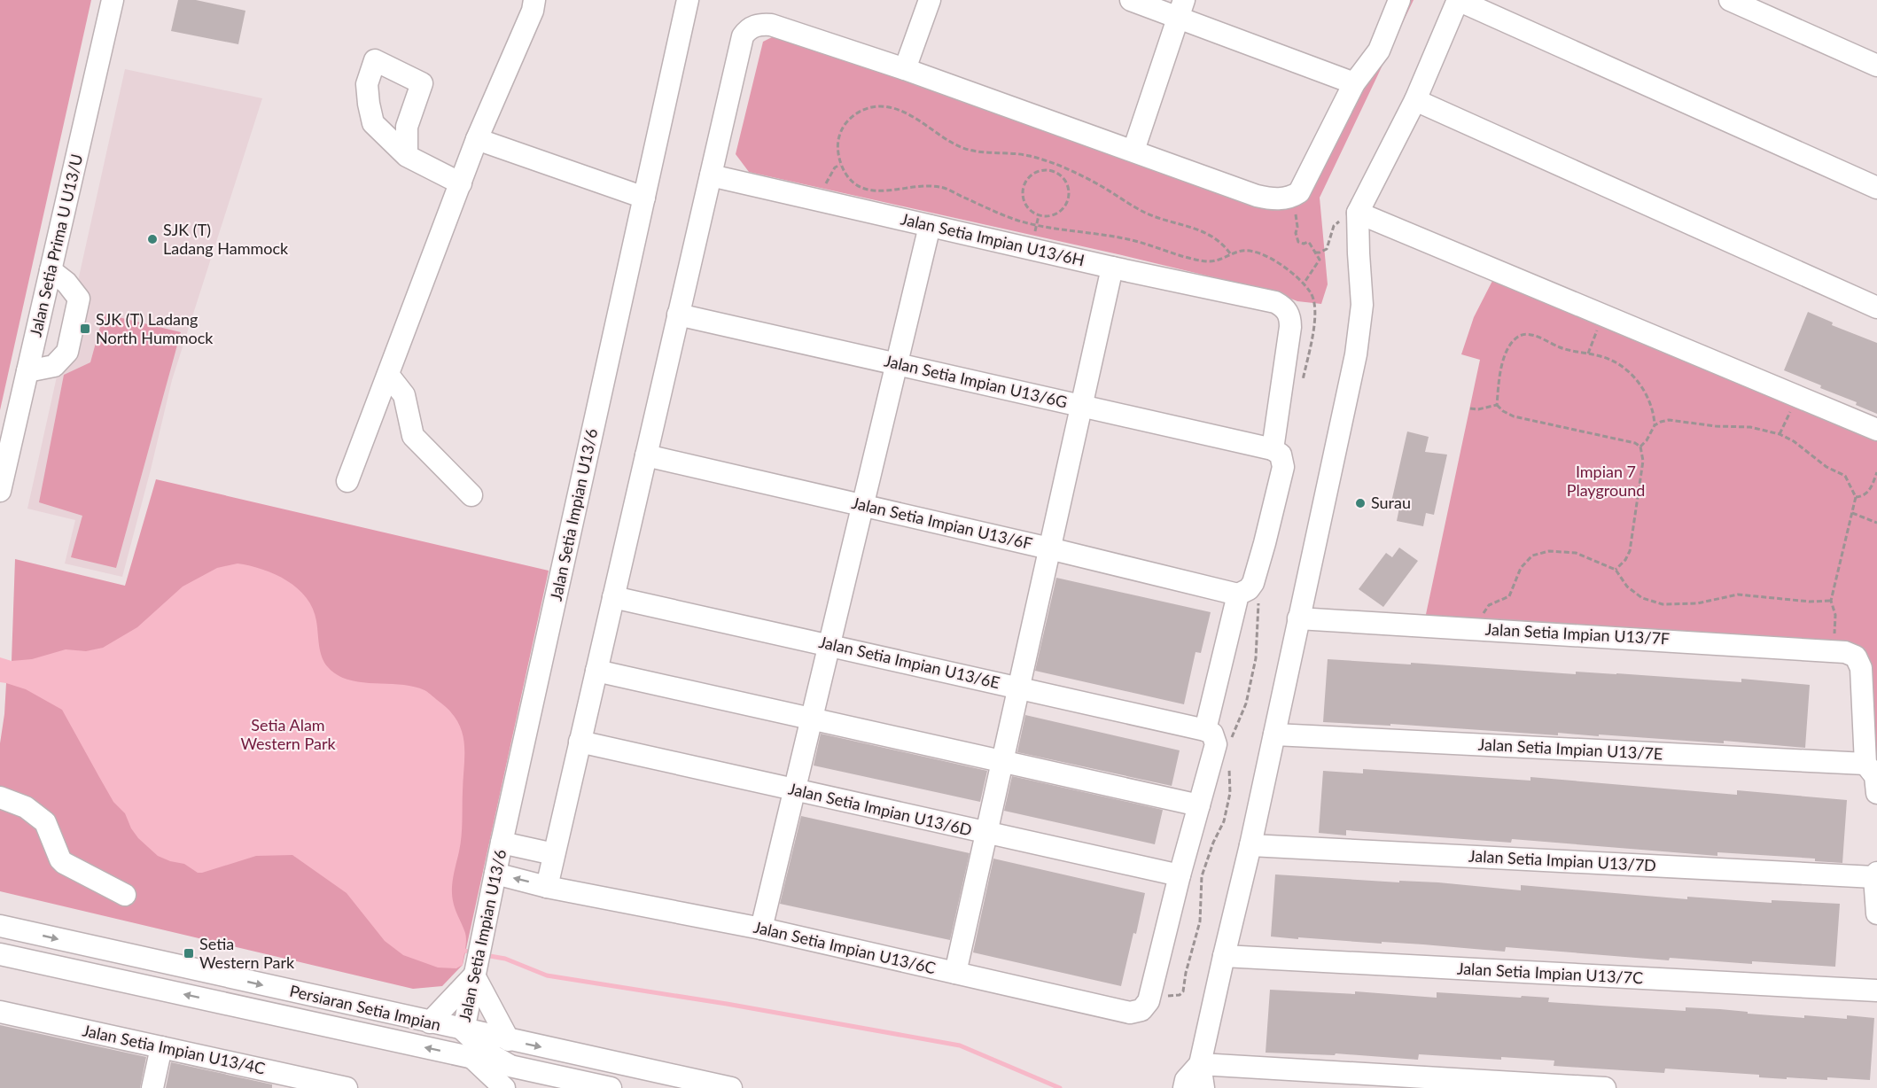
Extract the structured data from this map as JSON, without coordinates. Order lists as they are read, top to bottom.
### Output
{
  "streets": {
    "street": [
      "Jalan Setia Impian U13/6H",
      "Jalan Setia Prima U U13/U",
      "Jalan Setia Impian U13/6G",
      "Jalan Setia Impian U13/6",
      "Jalan Setia Impian U13/6F",
      "Jalan Setia Impian U13/7F",
      "Jalan Setia Impian U13/6E",
      "Jalan Setia Impian U13/7E",
      "Jalan Setia Impian U13/6D",
      "Jalan Setia Impian U13/7D",
      "Jalan Setia Impian U13/6C",
      "Jalan Setia Impian U13/7C",
      "Persiaran Setia Impian",
      "Jalan Setia Impian U13/4C"
    ]
  },
  "crossings": [
    ["Jalan Setia Impian U13/6H", "Jalan Setia Impian U13/6G"],
    ["Jalan Setia Impian U13/6", "Jalan Setia Impian U13/6C"],
    ["Jalan Setia Impian U13/6", "Persiaran Setia Impian"],
    ["Jalan Setia Impian U13/7F", "Jalan Setia Impian U13/7E"]
  ],
  "parks": ["Impian 7 Playground", "Setia Alam Western Park"],
  "places": {
    "other": ["SJK (T) Ladang Hammock", "Surau"],
    "transit": ["SJK (T) Ladang North Hummock", "Setia Western Park"]
  }
}
